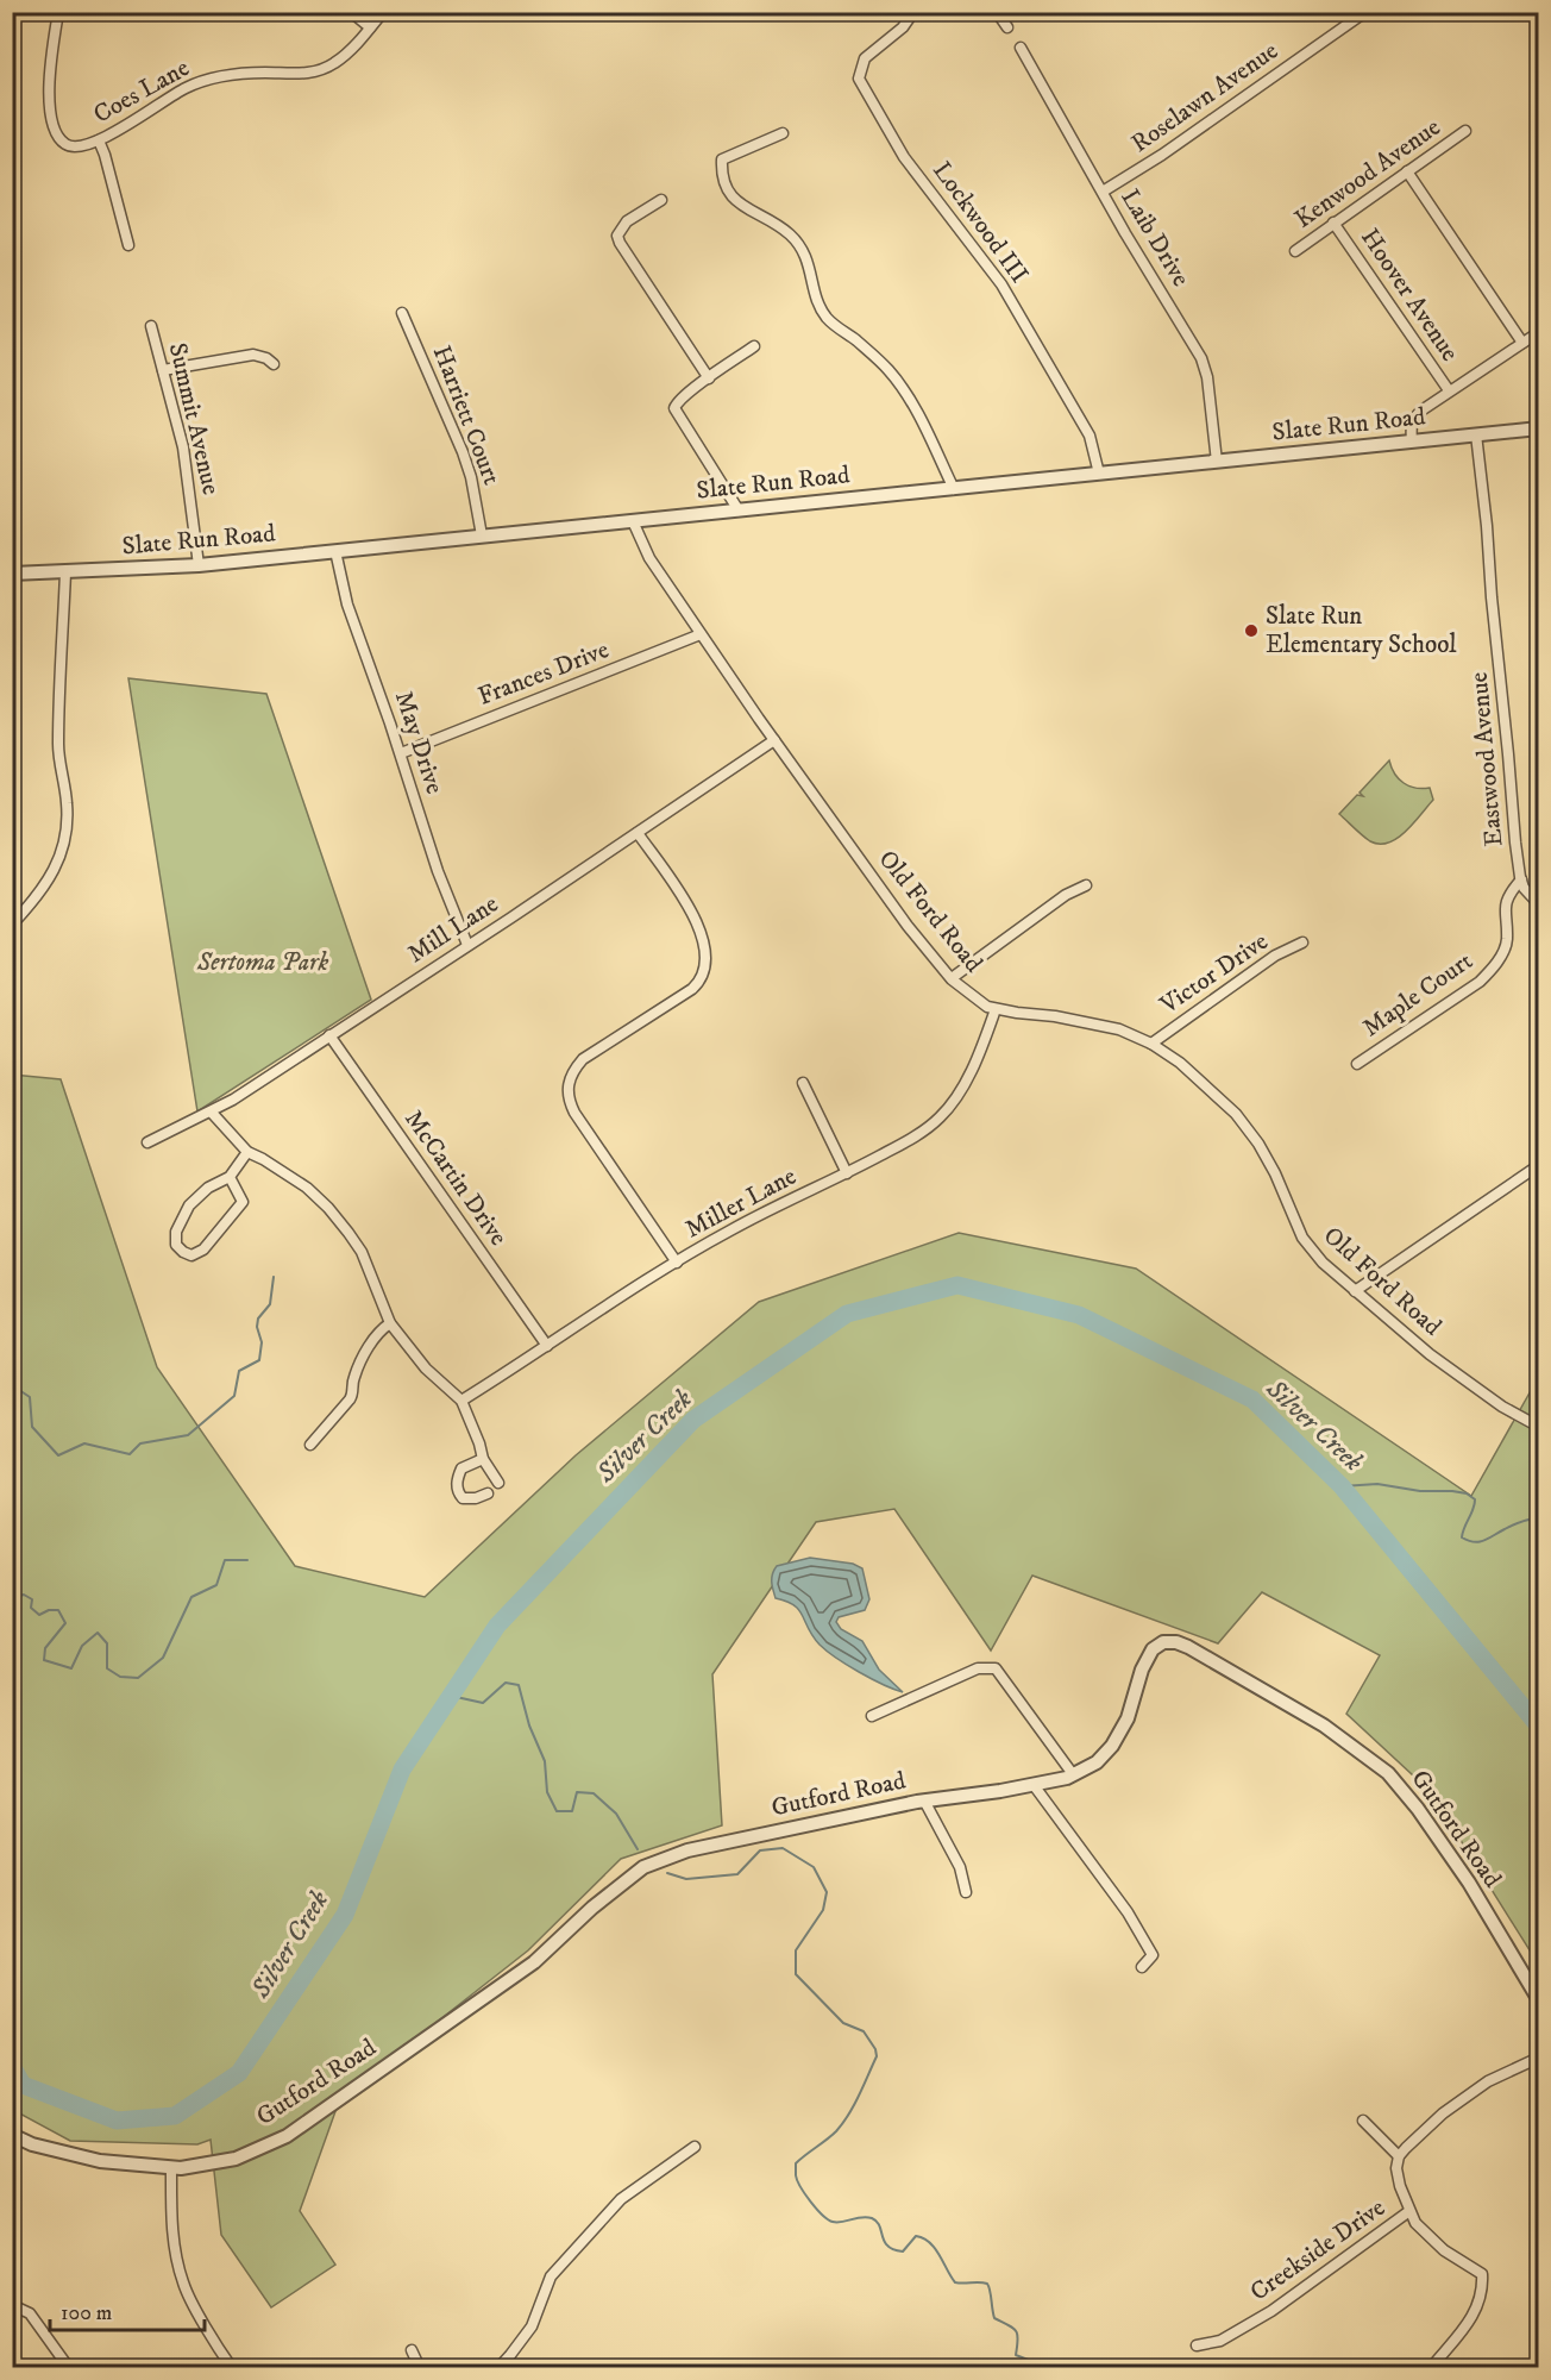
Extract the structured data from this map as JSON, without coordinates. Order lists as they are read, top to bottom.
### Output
{
  "streets": {
    "street": [
      "Coes Lane",
      "Roselawn Avenue",
      "Kenwood Avenue",
      "Lockwood III",
      "Laib Drive",
      "Hoover Avenue",
      "Harriett Court",
      "Summit Avenue",
      "Slate Run Road",
      "Frances Drive",
      "May Drive",
      "Eastwood Avenue",
      "Old Ford Road",
      "Mill Lane",
      "Victor Drive",
      "Maple Court",
      "McCartin Drive",
      "Miller Lane",
      "Gutford Road",
      "Creekside Drive"
    ]
  },
  "crossings": [
    ["Roselawn Avenue", "Laib Drive"],
    ["Kenwood Avenue", "Hoover Avenue"],
    ["Lockwood III", "Slate Run Road"],
    ["Laib Drive", "Slate Run Road"],
    ["Harriett Court", "Slate Run Road"],
    ["Summit Avenue", "Slate Run Road"],
    ["Slate Run Road", "May Drive"],
    ["Slate Run Road", "Eastwood Avenue"],
    ["Slate Run Road", "Old Ford Road"],
    ["Frances Drive", "May Drive"],
    ["Frances Drive", "Old Ford Road"],
    ["May Drive", "Mill Lane"],
    ["Eastwood Avenue", "Maple Court"],
    ["Old Ford Road", "Mill Lane"],
    ["Old Ford Road", "Victor Drive"],
    ["Old Ford Road", "Miller Lane"],
    ["Mill Lane", "McCartin Drive"],
    ["McCartin Drive", "Miller Lane"]
  ],
  "water": ["Silver Creek"],
  "parks": ["Sertoma Park"],
  "places": ["Slate Run Elementary School"],
  "scale_bar": "100 m"
}
